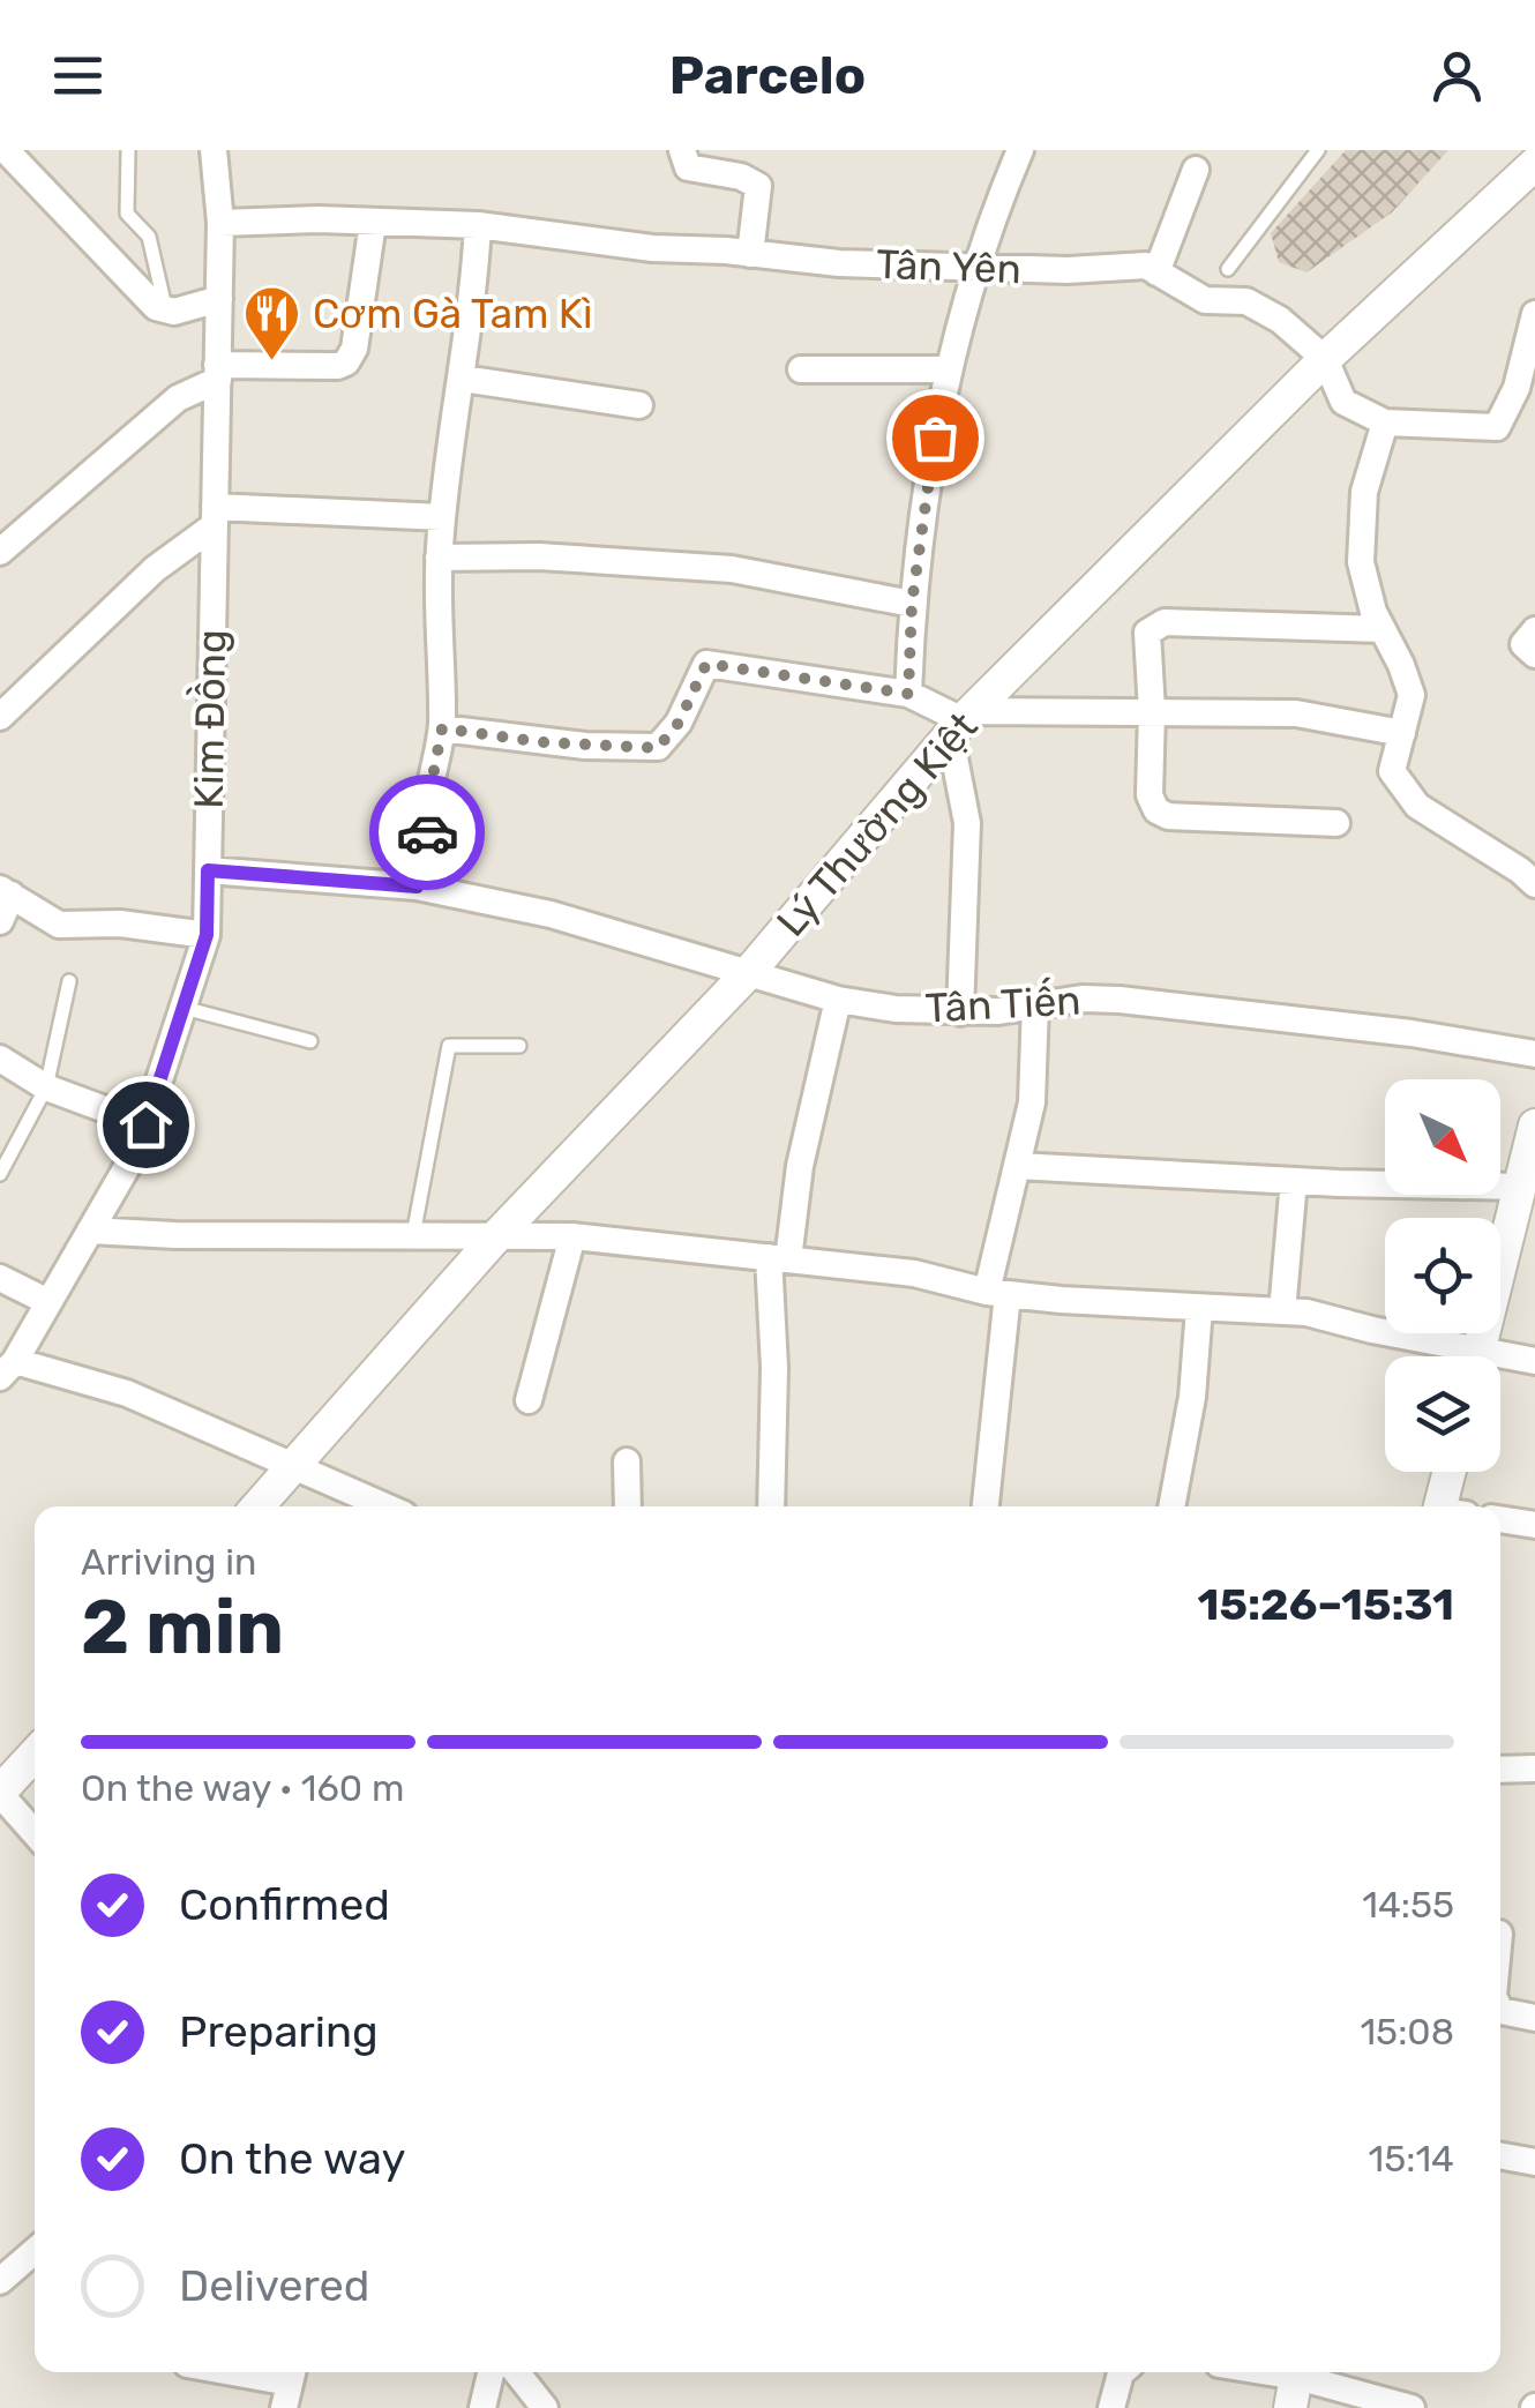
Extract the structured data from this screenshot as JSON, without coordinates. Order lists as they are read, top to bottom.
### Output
{
  "streets": {
    "street": [
      "Tân Yên",
      "Kim Đồng",
      "Lý Thường Kiệt",
      "Tân Tiến"
    ]
  },
  "crossings": [
    ["Tân Yên", "Kim Đồng"],
    ["Tân Yên", "Lý Thường Kiệt"],
    ["Kim Đồng", "Tân Tiến"],
    ["Lý Thường Kiệt", "Tân Tiến"]
  ],
  "places": {
    "restaurant": ["Cơm Gà Tam Kì"]
  },
  "north": "bottom right",
  "page": {
    "header": "Parcelo",
    "heading": ["2 min", "Arriving in", "15:26–15:31"],
    "bar": "On the way · 160 m",
    "list": [
      ["Confirmed", "14:55"],
      ["Preparing", "15:08"],
      ["On the way", "15:14"],
      "Delivered"
    ]
  }
}
